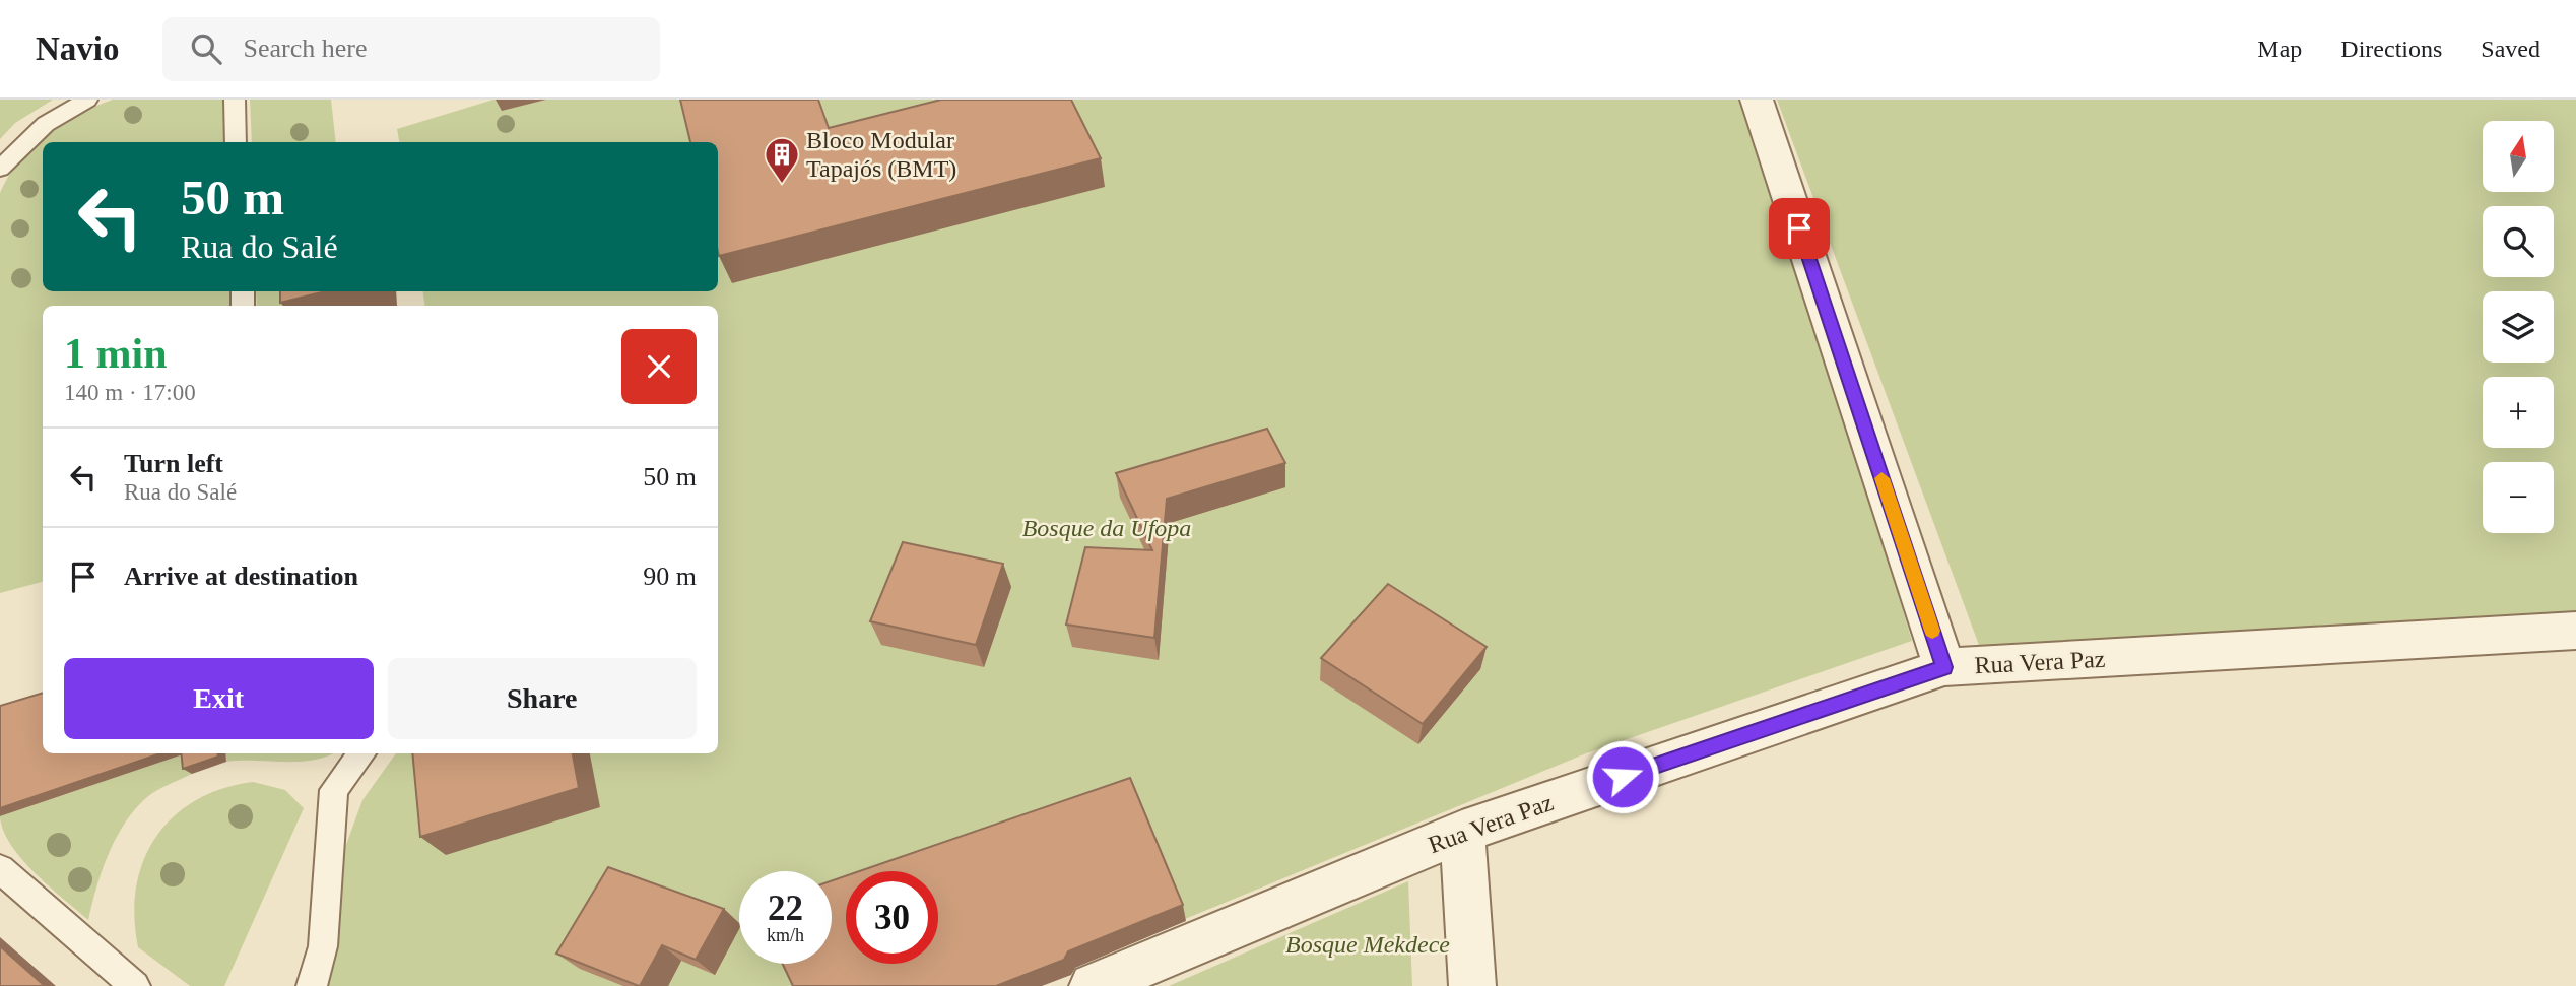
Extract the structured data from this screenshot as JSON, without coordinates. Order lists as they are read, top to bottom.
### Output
{
  "streets": {
    "street": ["Rua Vera Paz"]
  },
  "parks": ["Bosque da Ufopa", "Bosque Mekdece"],
  "places": {
    "building": ["Bloco Modular Tapajós (BMT)"]
  },
  "north": "top",
  "page": {
    "header": "Navio",
    "search": "Search here",
    "nav": ["Map", "Directions", "Saved"],
    "map_buttons": ["+", "−"],
    "turn": ["50 m", "Rua do Salé"],
    "heading": ["1 min", "140 m · 17:00"],
    "list": [
      {
        "name": "Turn left",
        "note": "Rua do Salé",
        "value": "50 m"
      },
      {
        "name": "Arrive at destination",
        "value": "90 m"
      }
    ],
    "buttons": ["Exit", "Share"],
    "speed": "22 km/h",
    "limit": "30"
  }
}
